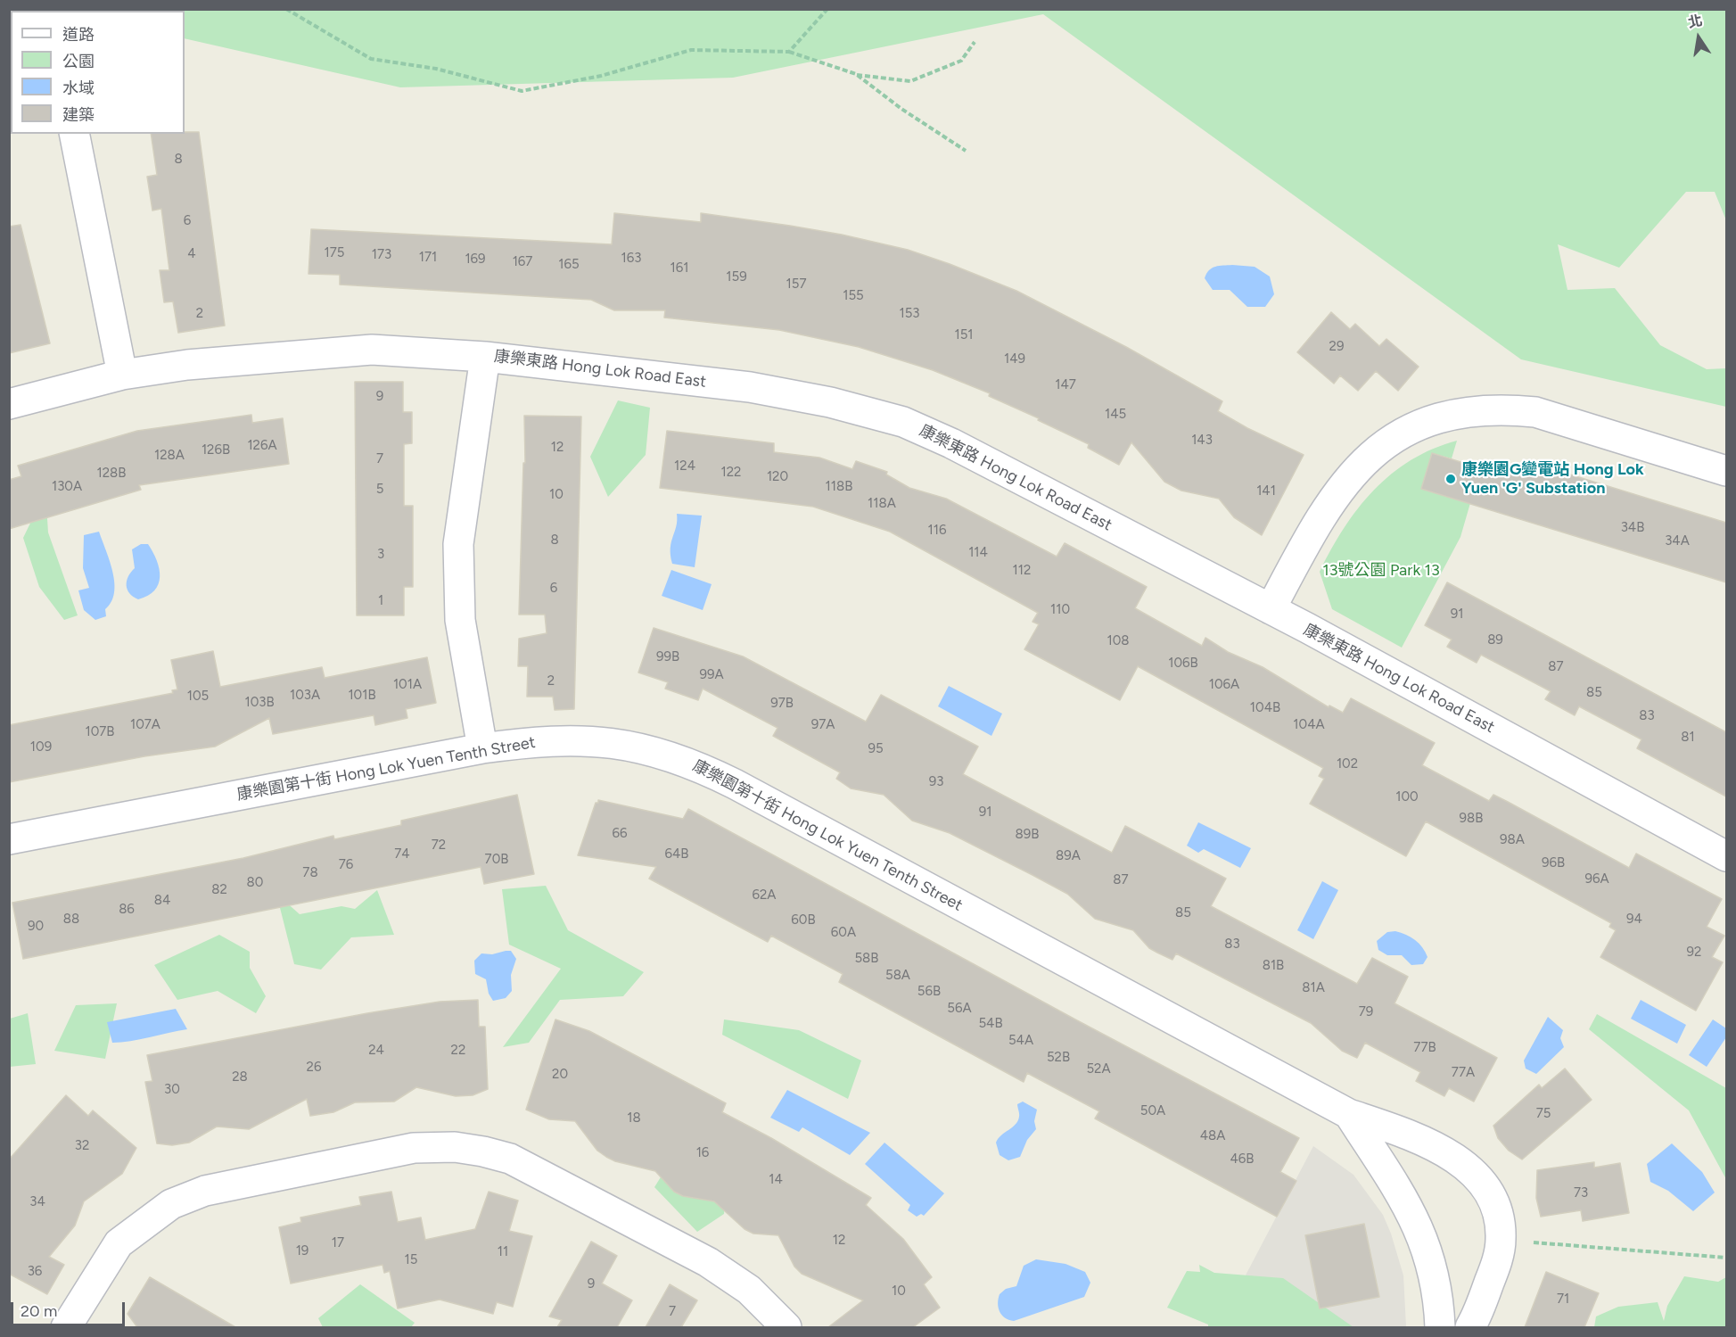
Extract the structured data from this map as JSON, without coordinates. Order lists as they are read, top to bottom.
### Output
{
  "streets": {
    "street": ["康樂東路 Hong Lok Road East", "康樂園第十街 Hong Lok Yuen Tenth Street"]
  },
  "parks": ["13號公園 Park 13"],
  "places": ["康樂園G變電站 Hong Lok Yuen 'G' Substation"],
  "house_numbers": [
    "8",
    "6",
    "175",
    "4",
    "173",
    "171",
    "163",
    "169",
    "167",
    "165",
    "161",
    "159",
    "157",
    "155",
    "2",
    "153",
    "151",
    "29",
    "149",
    "147",
    "9",
    "145",
    "143",
    "126A",
    "12",
    "126B",
    "128A",
    "7",
    "124",
    "122",
    "128B",
    "120",
    "130A",
    "118B",
    "5",
    "141",
    "10",
    "118A",
    "34B",
    "116",
    "8",
    "34A",
    "114",
    "3",
    "112",
    "6",
    "1",
    "110",
    "91",
    "89",
    "108",
    "99B",
    "106B",
    "87",
    "99A",
    "2",
    "101A",
    "106A",
    "85",
    "103A",
    "101B",
    "105",
    "103B",
    "97B",
    "104B",
    "83",
    "107A",
    "97A",
    "104A",
    "107B",
    "81",
    "109",
    "95",
    "102",
    "93",
    "100",
    "91",
    "98B",
    "66",
    "89B",
    "98A",
    "72",
    "74",
    "64B",
    "89A",
    "70B",
    "96B",
    "76",
    "78",
    "96A",
    "87",
    "80",
    "82",
    "62A",
    "84",
    "86",
    "85",
    "88",
    "94",
    "60B",
    "90",
    "60A",
    "83",
    "92",
    "58B",
    "81B",
    "58A",
    "81A",
    "56B",
    "56A",
    "79",
    "54B",
    "54A",
    "77B",
    "24",
    "22",
    "52B",
    "26",
    "52A",
    "77A",
    "20",
    "28",
    "30",
    "50A",
    "75",
    "18",
    "48A",
    "32",
    "16",
    "46B",
    "14",
    "73",
    "34",
    "12",
    "17",
    "19",
    "11",
    "15",
    "36",
    "9",
    "10",
    "71",
    "7"
  ],
  "legend": [
    "道路",
    "公園",
    "水域",
    "建築"
  ],
  "scale_bar": "20 m",
  "north": "top"
}
